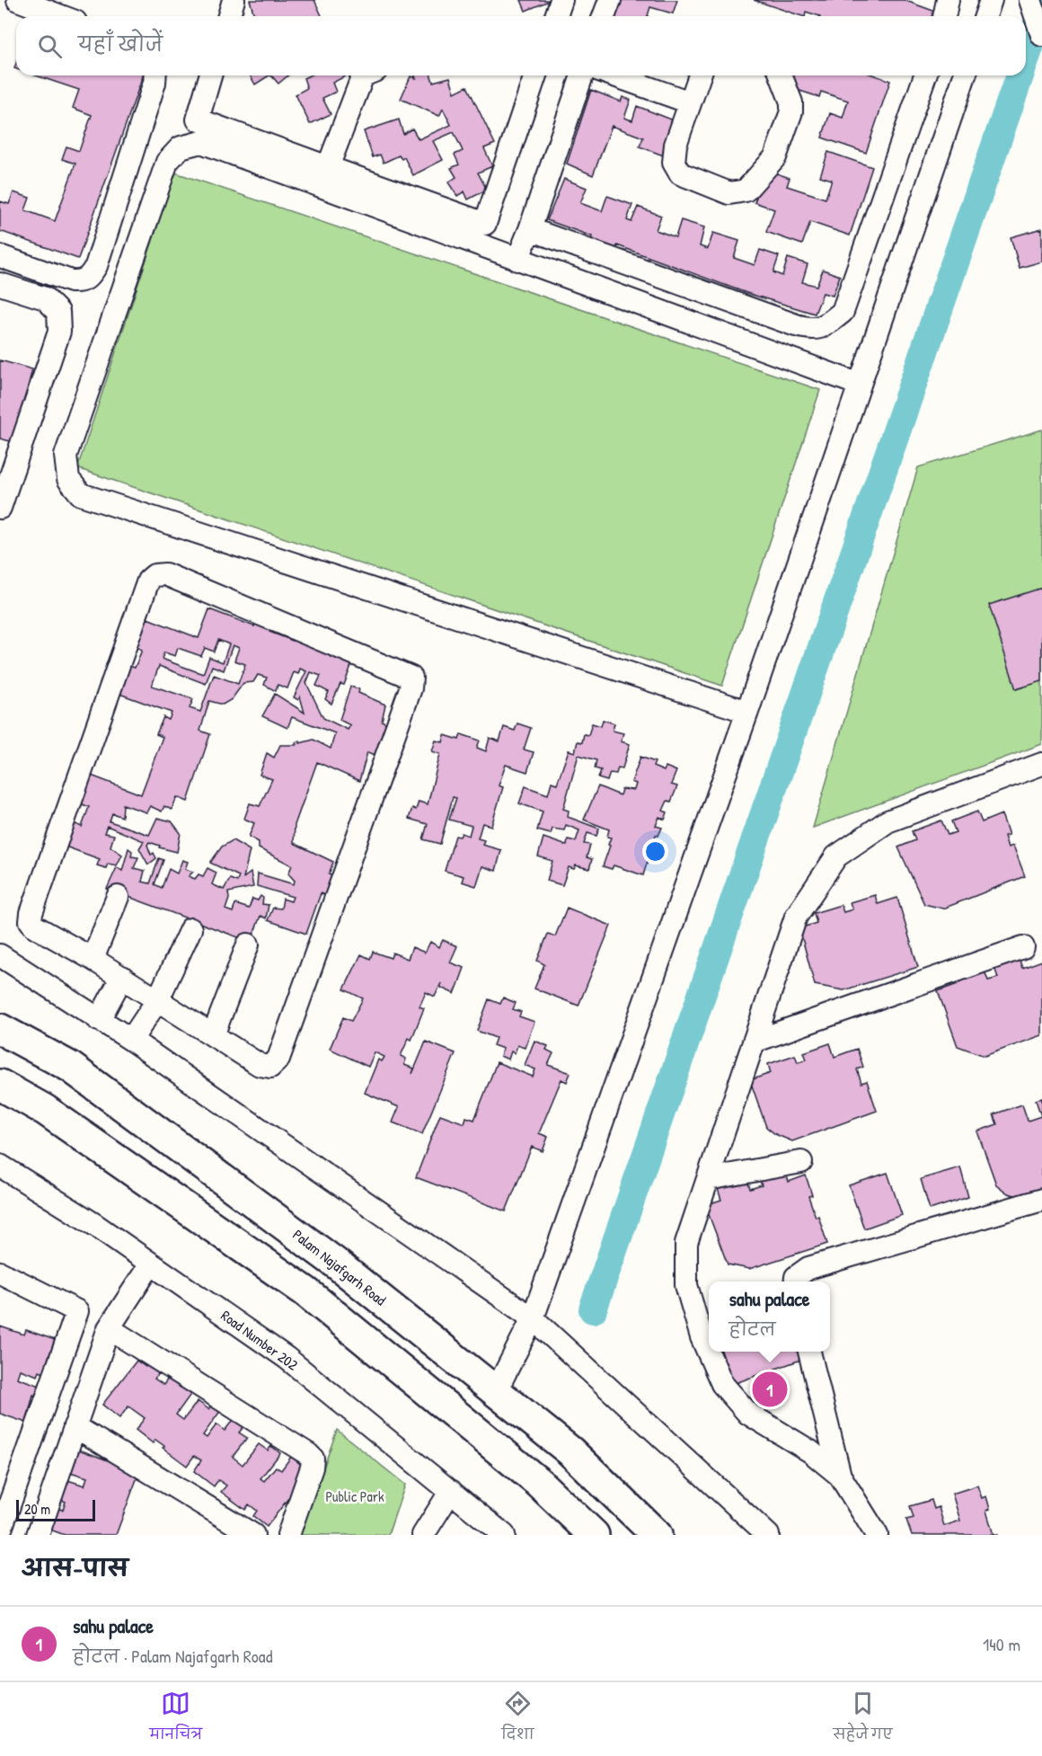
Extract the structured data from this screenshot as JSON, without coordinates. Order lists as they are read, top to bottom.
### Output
{
  "streets": {
    "main road": ["Palam Najafgarh Road"],
    "street": ["Road Number 202"]
  },
  "parks": ["Public Park"],
  "scale_bar": "20 m",
  "page": {
    "search": "यहाँ खोजें",
    "popup": ["sahu palace", "होटल"],
    "pins": "1",
    "scale": "20 m",
    "heading": "आस-पास",
    "list": [
      {
        "mark": "1",
        "name": "sahu palace",
        "note": "होटल · Palam Najafgarh Road",
        "value": "140 m"
      }
    ],
    "nav": ["मानचित्र", "दिशा", "सहेजे गए"]
  }
}
